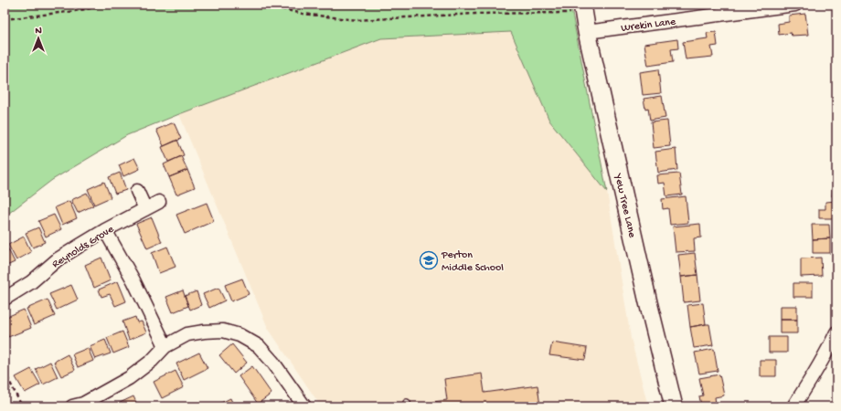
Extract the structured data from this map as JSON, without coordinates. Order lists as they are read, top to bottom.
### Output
{
  "streets": {
    "street": ["Wrekin Lane", "Yew Tree Lane", "Reynolds Grove"]
  },
  "crossings": [
    ["Wrekin Lane", "Yew Tree Lane"]
  ],
  "places": {
    "school or university": ["Perton Middle School"]
  },
  "north": "top"
}
